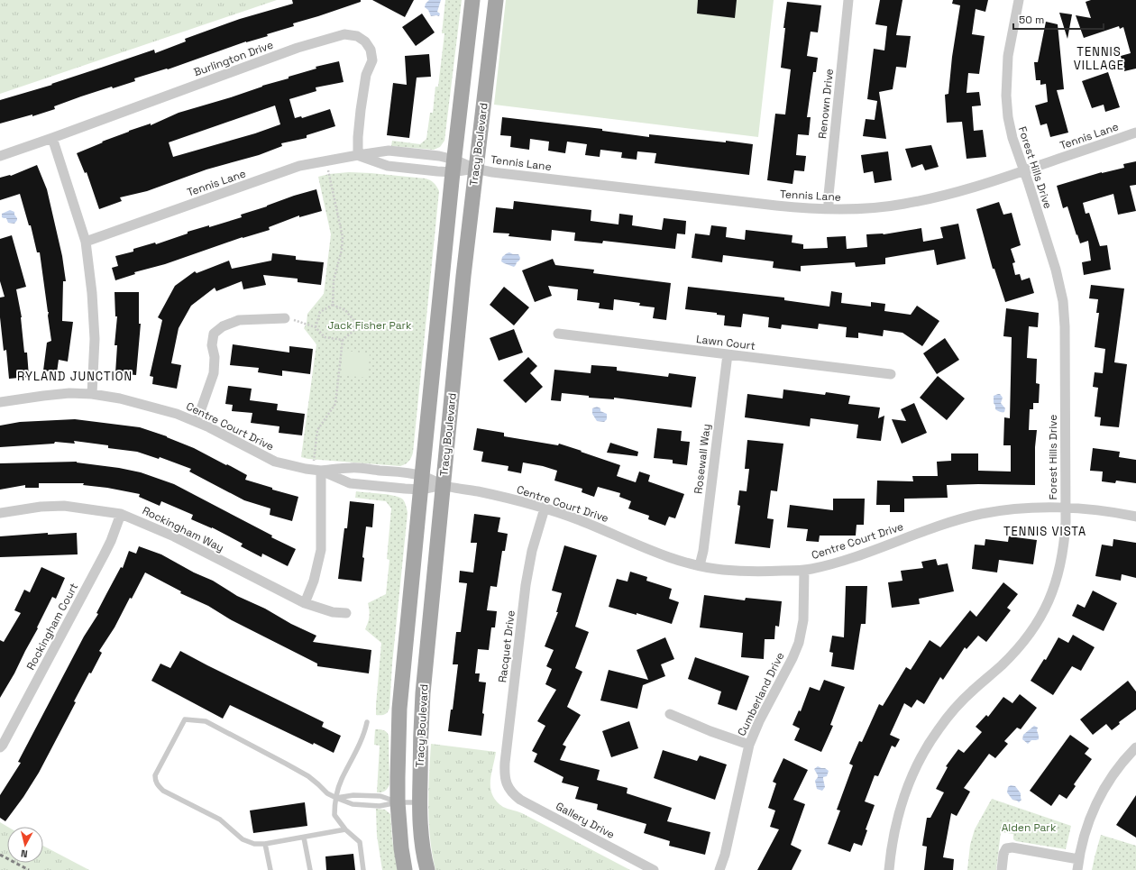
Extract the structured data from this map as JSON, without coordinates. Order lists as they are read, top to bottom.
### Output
{
  "streets": {
    "main road": ["Tracy Boulevard"],
    "street": [
      "Burlington Drive",
      "Renown Drive",
      "Tennis Lane",
      "Forest Hills Drive",
      "Lawn Court",
      "Centre Court Drive",
      "Rosewall Way",
      "Rockingham Way",
      "Rockingham Court",
      "Racquet Drive",
      "Cumberland Drive",
      "Gallery Drive"
    ]
  },
  "crossings": [
    ["Burlington Drive", "Tennis Lane"],
    ["Renown Drive", "Tennis Lane"],
    ["Tennis Lane", "Tracy Boulevard"],
    ["Tennis Lane", "Forest Hills Drive"],
    ["Tracy Boulevard", "Centre Court Drive"],
    ["Forest Hills Drive", "Centre Court Drive"],
    ["Lawn Court", "Rosewall Way"],
    ["Centre Court Drive", "Rosewall Way"],
    ["Centre Court Drive", "Racquet Drive"],
    ["Centre Court Drive", "Cumberland Drive"],
    ["Rockingham Way", "Rockingham Court"],
    ["Racquet Drive", "Gallery Drive"]
  ],
  "districts": ["TENNIS VILLAGE", "RYLAND JUNCTION", "TENNIS VISTA"],
  "parks": ["Jack Fisher Park", "Alden Park"],
  "scale_bar": "50 m",
  "north": "bottom"
}
